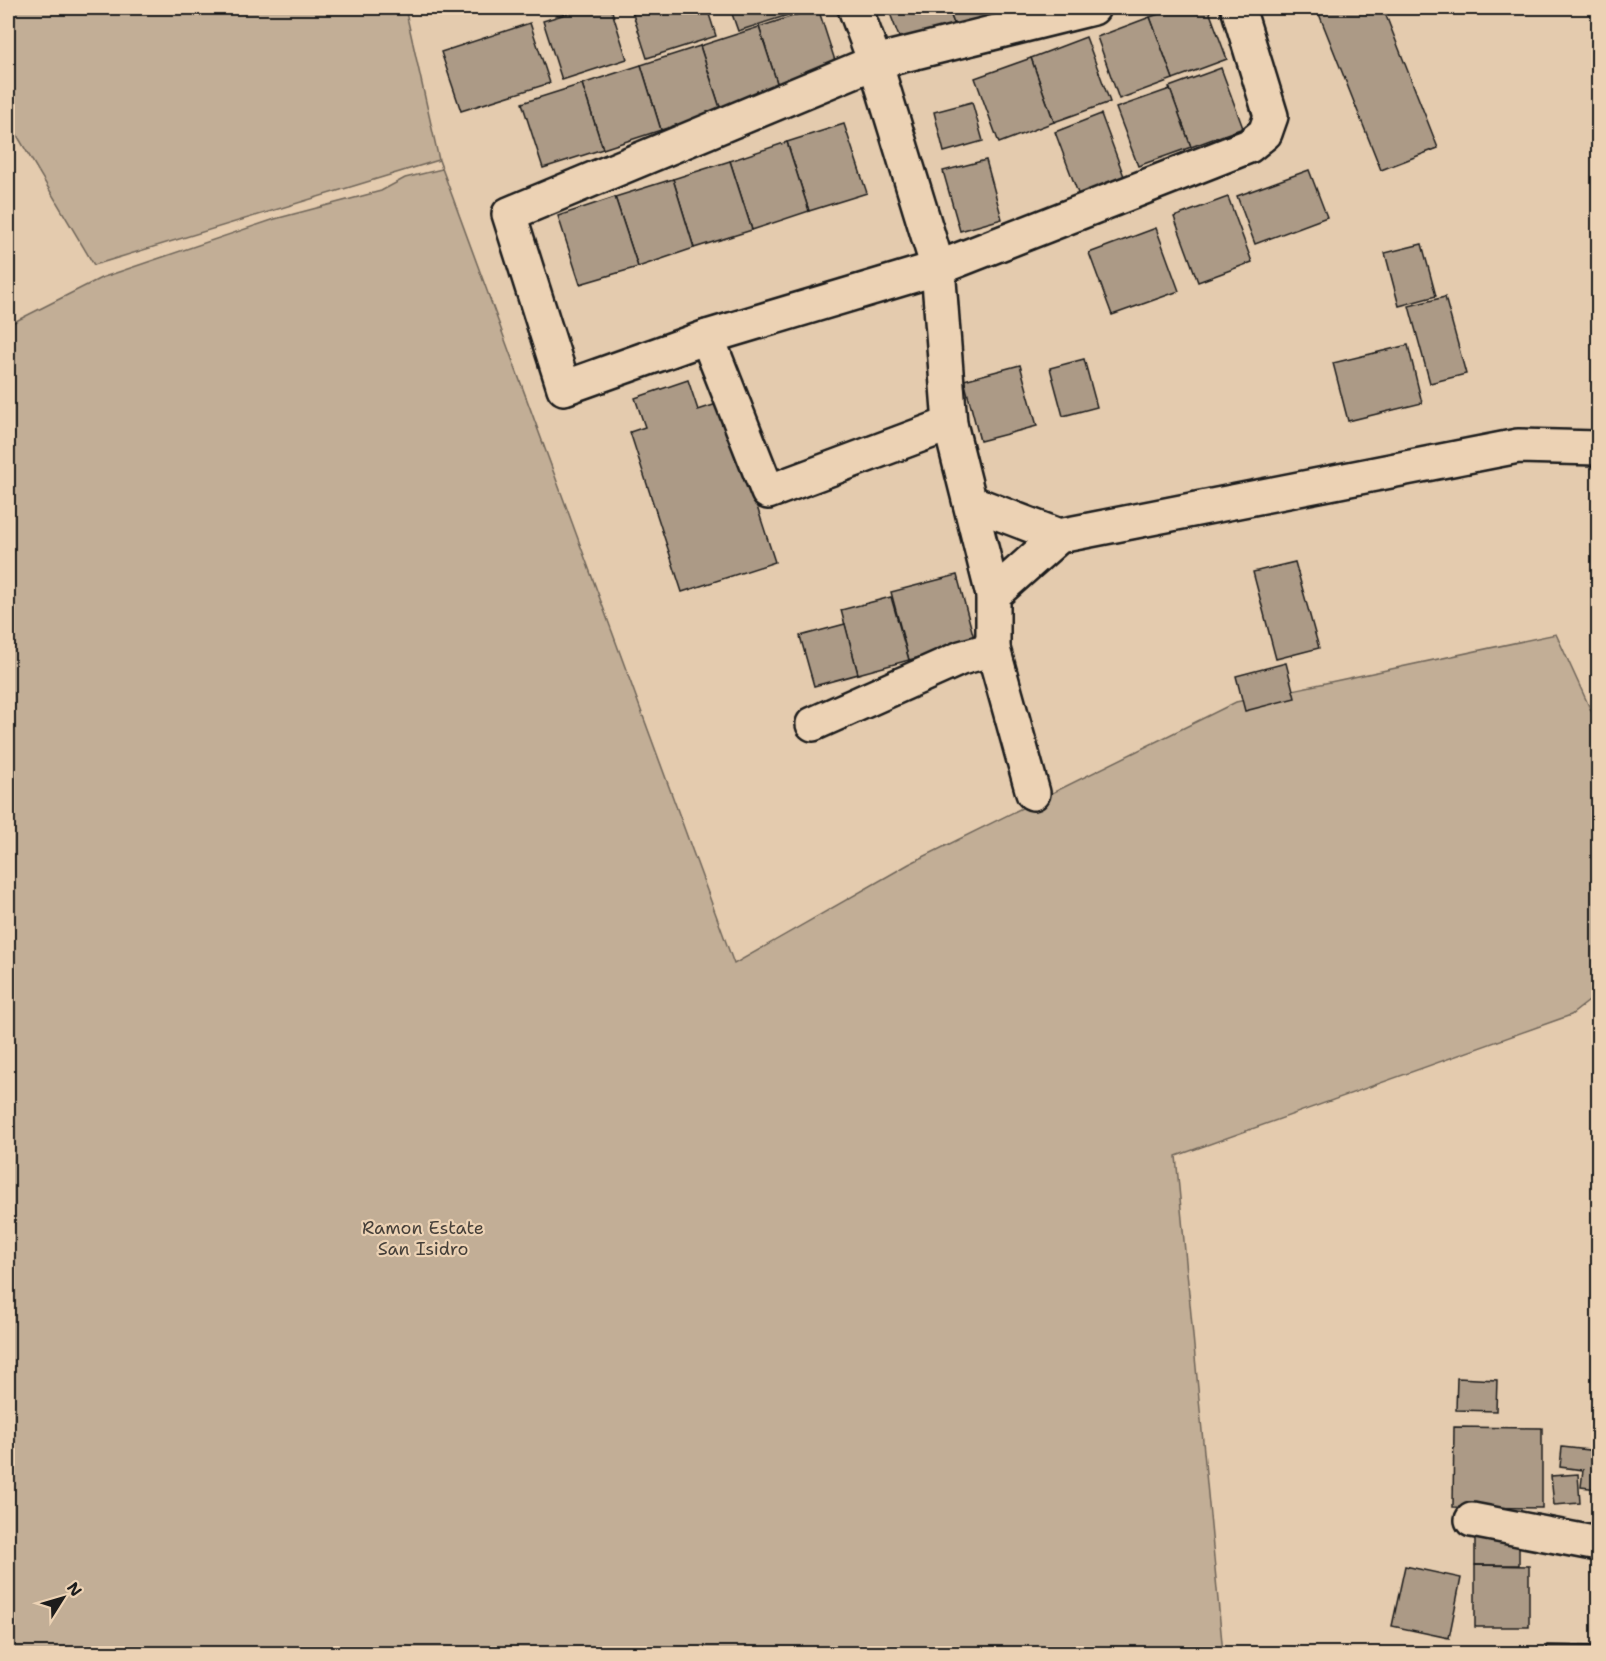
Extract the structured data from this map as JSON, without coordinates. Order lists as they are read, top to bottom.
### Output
{
  "parks": ["Ramon Estate San Isidro"],
  "north": "top right"
}
